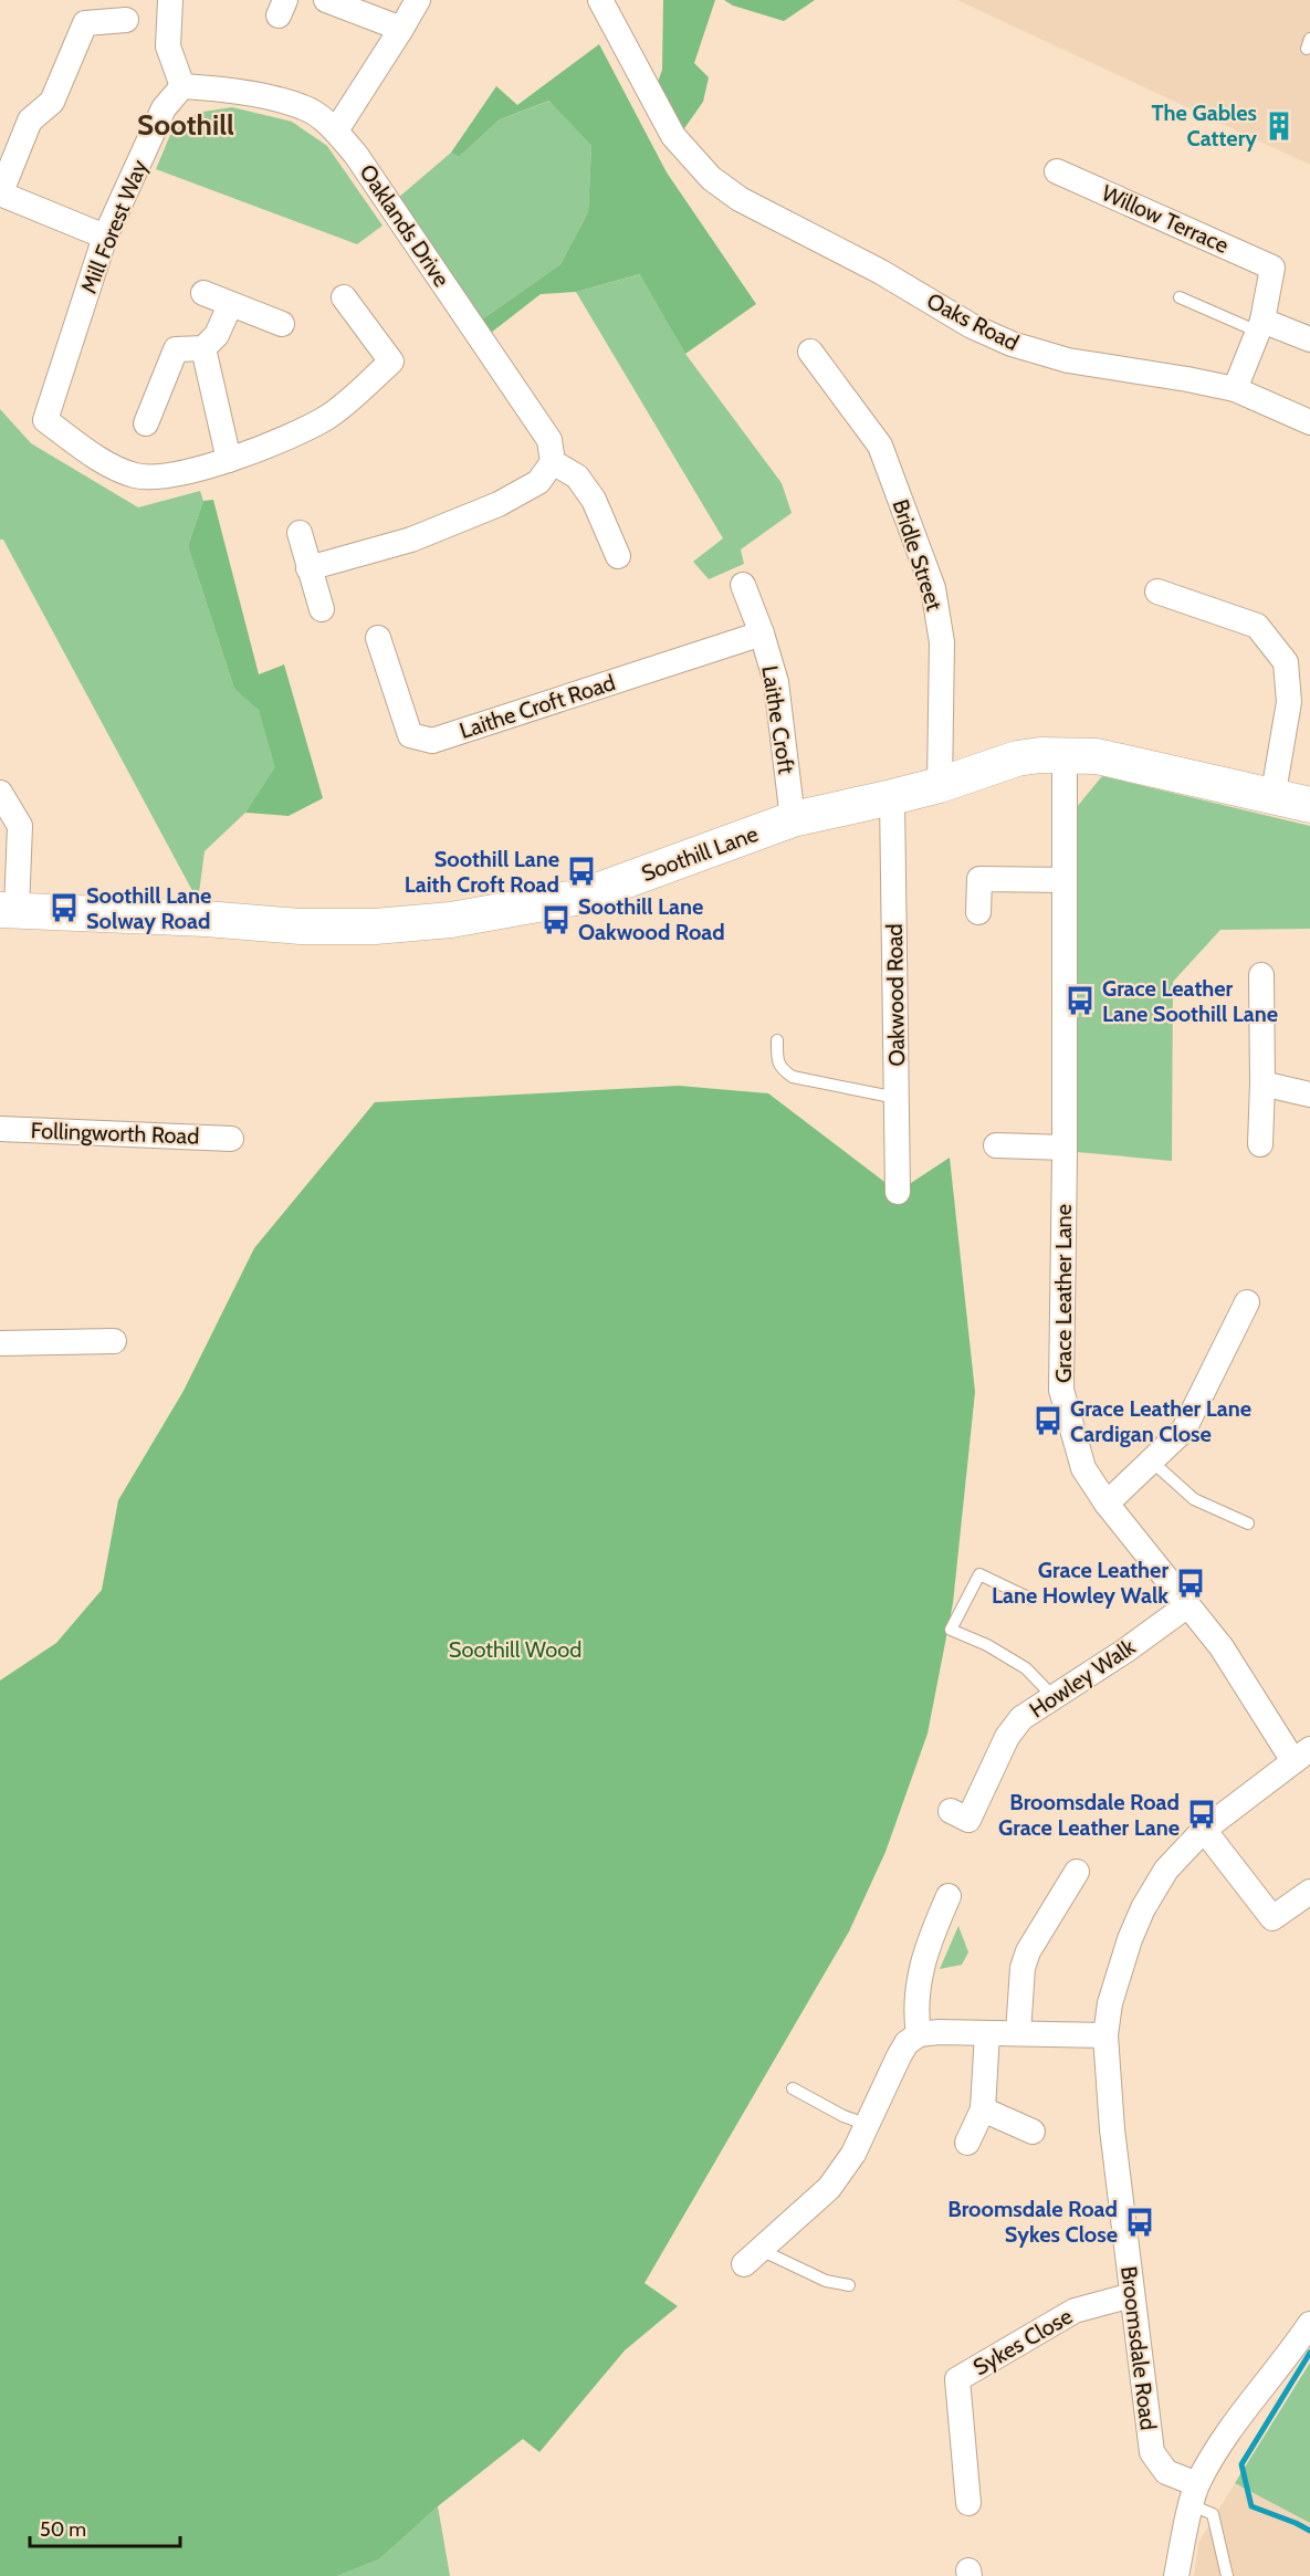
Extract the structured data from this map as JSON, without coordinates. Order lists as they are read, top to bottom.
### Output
{
  "streets": {
    "main road": ["Soothill Lane"],
    "street": [
      "Willow Terrace",
      "Oaklands Drive",
      "Mill Forest Way",
      "Oaks Road",
      "Bridle Street",
      "Laithe Croft Road",
      "Laithe Croft",
      "Oakwood Road",
      "Follingworth Road",
      "Grace Leather Lane",
      "Howley Walk",
      "Sykes Close",
      "Broomsdale Road"
    ]
  },
  "crossings": [
    ["Oaklands Drive", "Mill Forest Way"],
    ["Bridle Street", "Soothill Lane"],
    ["Laithe Croft Road", "Laithe Croft"],
    ["Laithe Croft", "Soothill Lane"],
    ["Soothill Lane", "Oakwood Road"],
    ["Soothill Lane", "Grace Leather Lane"],
    ["Grace Leather Lane", "Howley Walk"],
    ["Grace Leather Lane", "Broomsdale Road"],
    ["Sykes Close", "Broomsdale Road"]
  ],
  "districts": ["Soothill"],
  "parks": ["Soothill Wood"],
  "places": {
    "building": ["The Gables Cattery"],
    "bus stop": [
      "Soothill Lane Laith Croft Road",
      "Soothill Lane Solway Road",
      "Soothill Lane Oakwood Road",
      "Grace Leather Lane Soothill Lane",
      "Grace Leather Lane Cardigan Close",
      "Grace Leather Lane Howley Walk",
      "Broomsdale Road Grace Leather Lane",
      "Broomsdale Road Sykes Close"
    ]
  },
  "scale_bar": "50 m"
}
